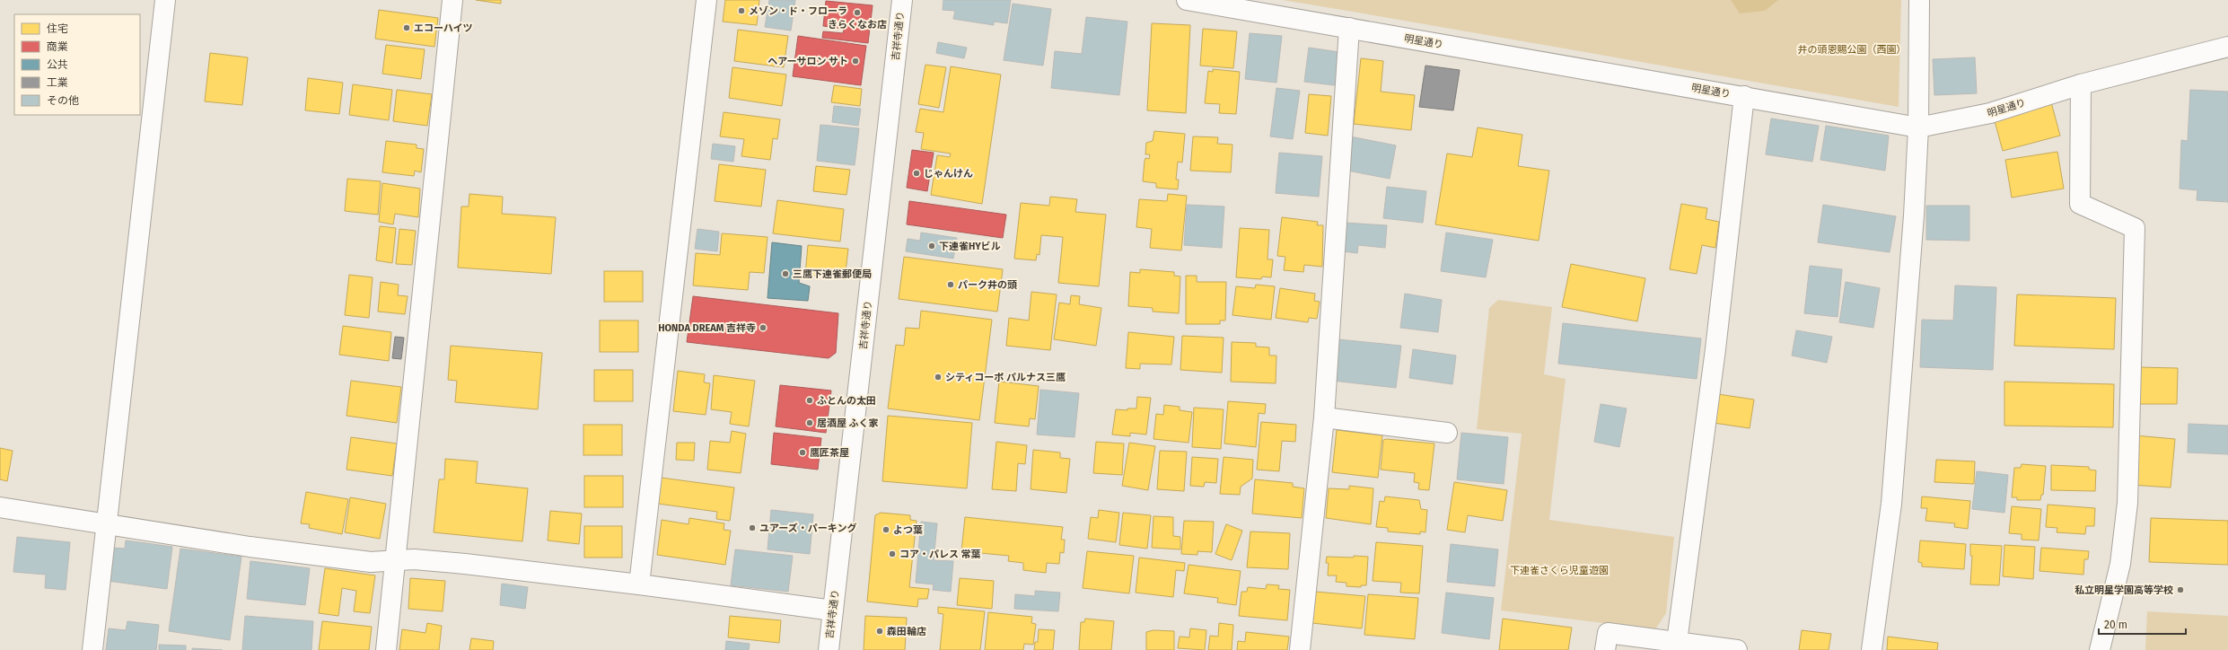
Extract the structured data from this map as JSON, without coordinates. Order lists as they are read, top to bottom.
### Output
{
  "streets": {
    "street": ["吉祥寺通り", "明星通り"]
  },
  "parks": ["井の頭恩賜公園（西園）", "下連雀さくら児童遊園"],
  "places": [
    "メゾン・ド・フローラ",
    "きらくなお店",
    "エコーハイツ",
    "ヘアーサロン サト",
    "じゃんけん",
    "下連雀HYビル",
    "三鷹下連雀郵便局",
    "パーク井の頭",
    "HONDA DREAM 吉祥寺",
    "シティコーポ パルナス三鷹",
    "ふとんの太田",
    "居酒屋 ふく家",
    "鷹匠茶屋",
    "ユアーズ・パーキング",
    "よつ葉",
    "コア・パレス 常葉",
    "私立明星学園高等学校",
    "森田輪店"
  ],
  "legend": [
    "住宅",
    "商業",
    "公共",
    "工業",
    "その他"
  ],
  "scale_bar": "20 m"
}
